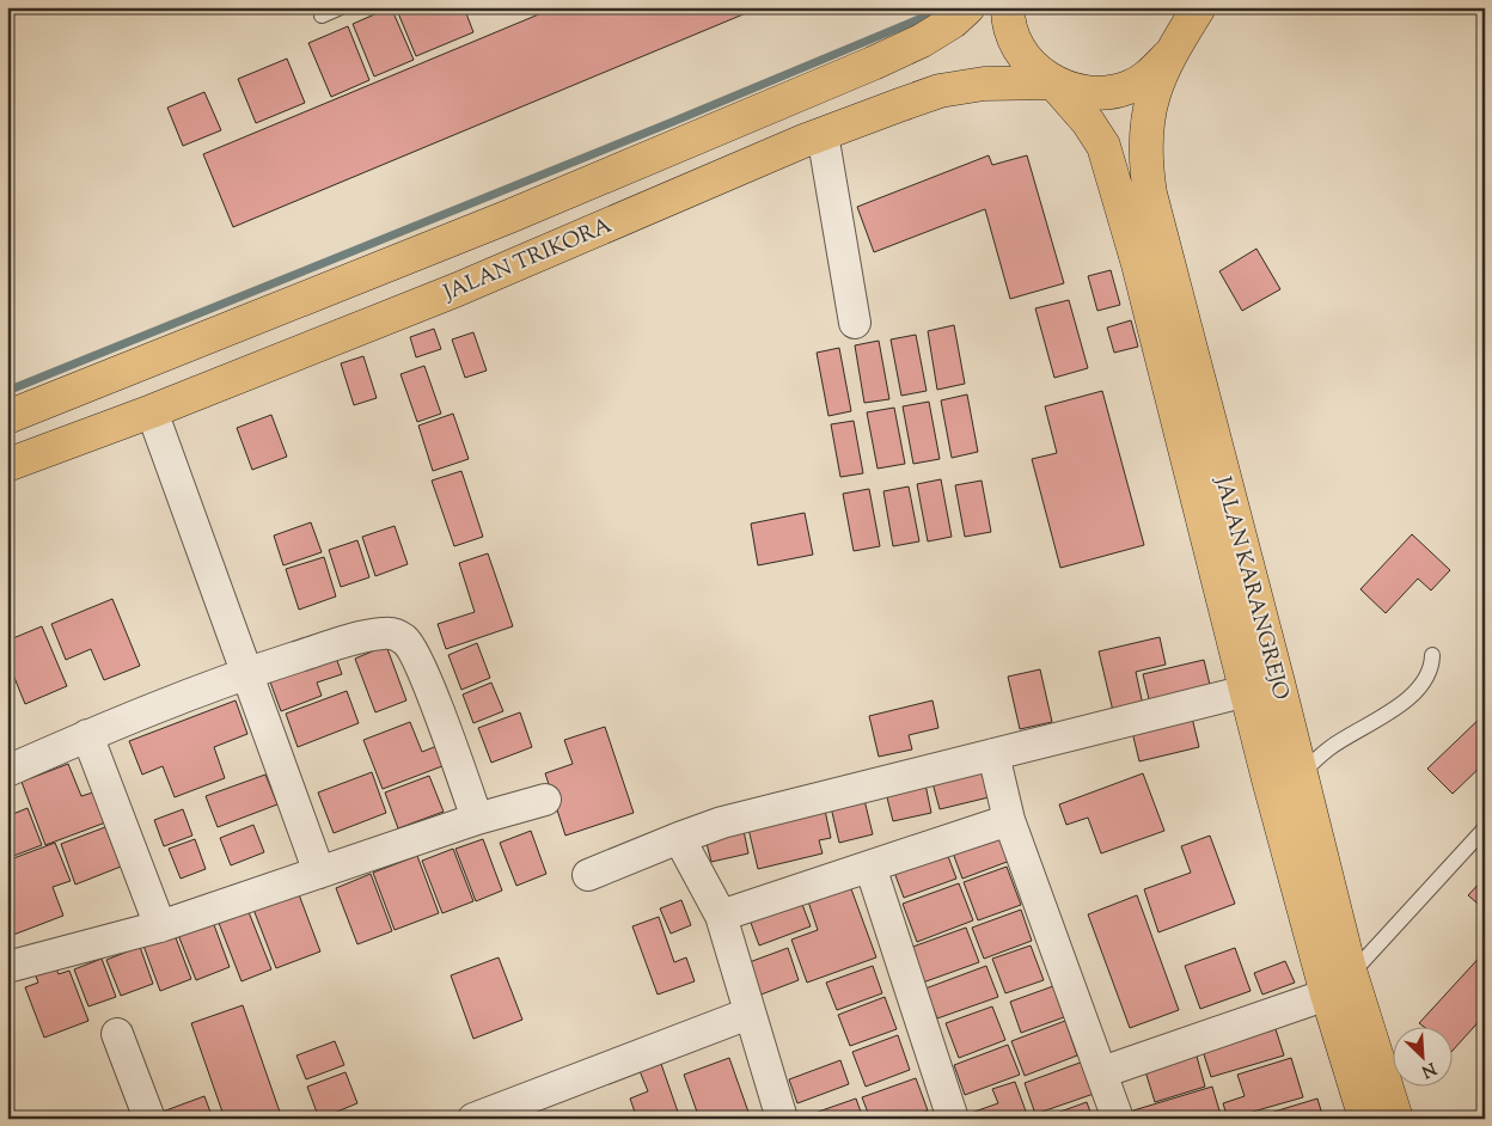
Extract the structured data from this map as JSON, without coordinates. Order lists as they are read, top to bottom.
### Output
{
  "streets": {
    "main road": ["JALAN TRIKORA", "JALAN KARANGREJO"]
  },
  "crossings": [
    ["JALAN TRIKORA", "JALAN KARANGREJO"]
  ],
  "north": "bottom right"
}
